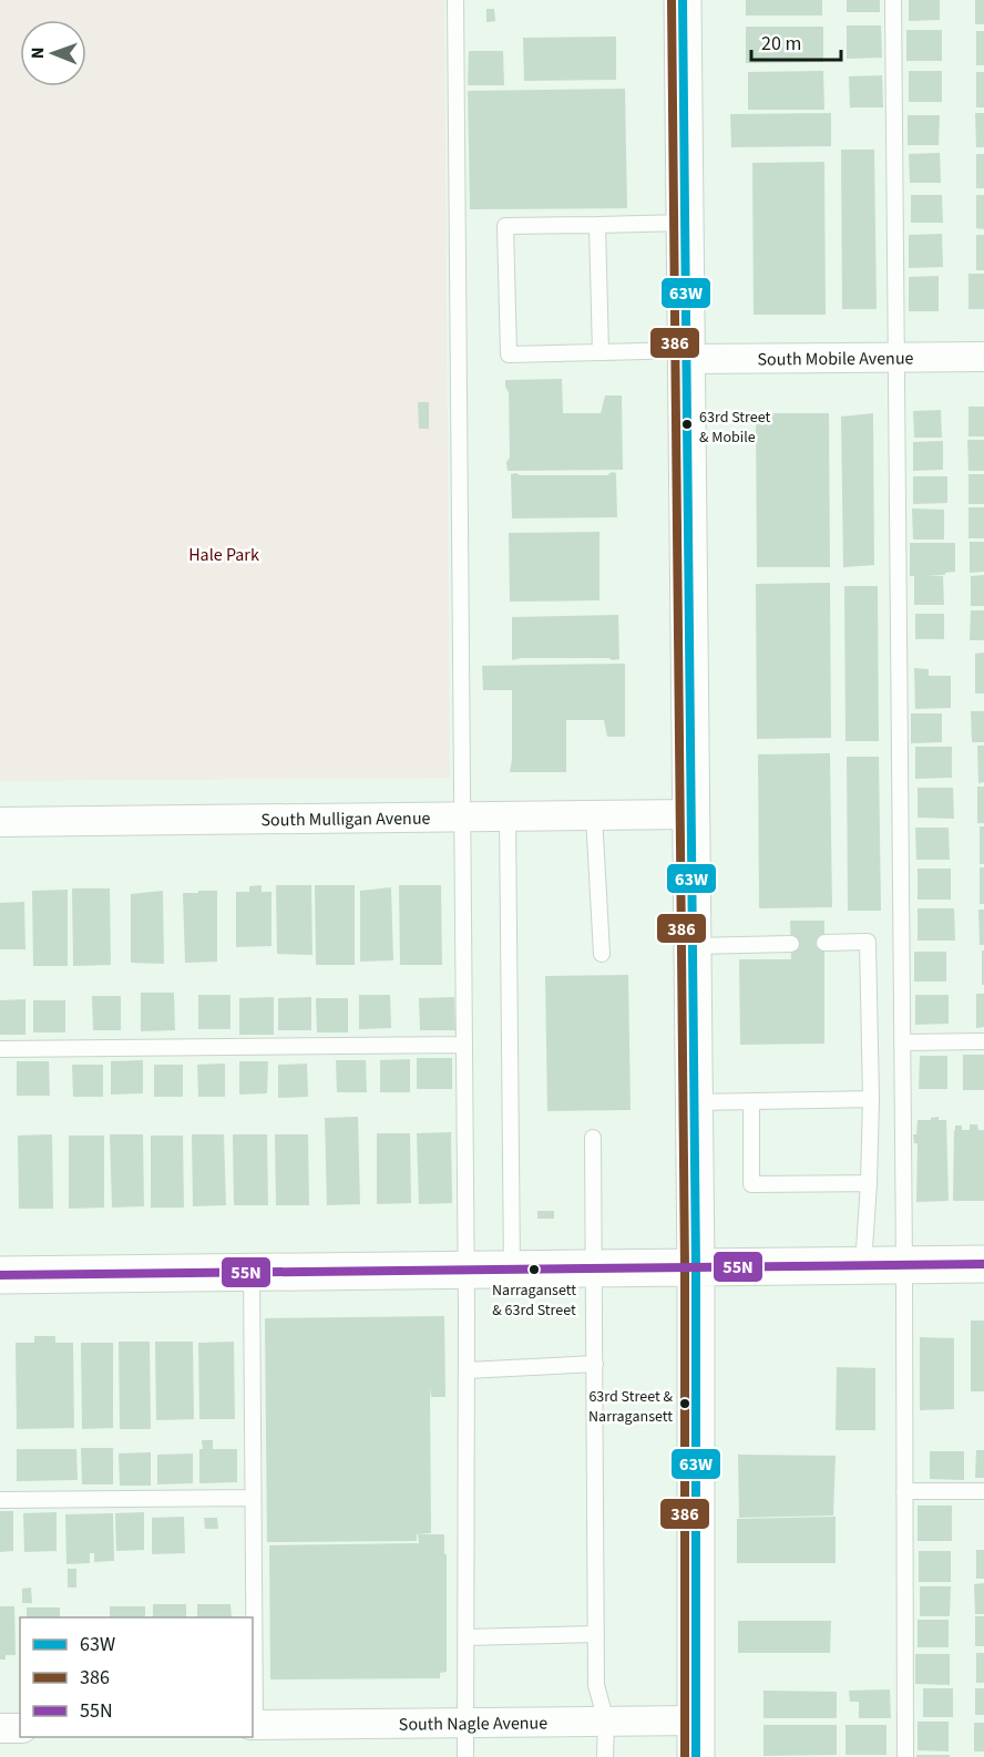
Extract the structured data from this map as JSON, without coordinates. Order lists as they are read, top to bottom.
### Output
{
  "streets": {
    "street": ["South Mobile Avenue", "South Mulligan Avenue", "South Nagle Avenue"]
  },
  "parks": ["Hale Park"],
  "places": ["63rd Street & Mobile", "Narragansett & 63rd Street", "63rd Street & Narragansett"],
  "lines": ["transit line 63W", "transit line 386", "transit line 55N"],
  "legend": ["63W", "386", "55N"],
  "scale_bar": "20 m",
  "north": "left"
}
